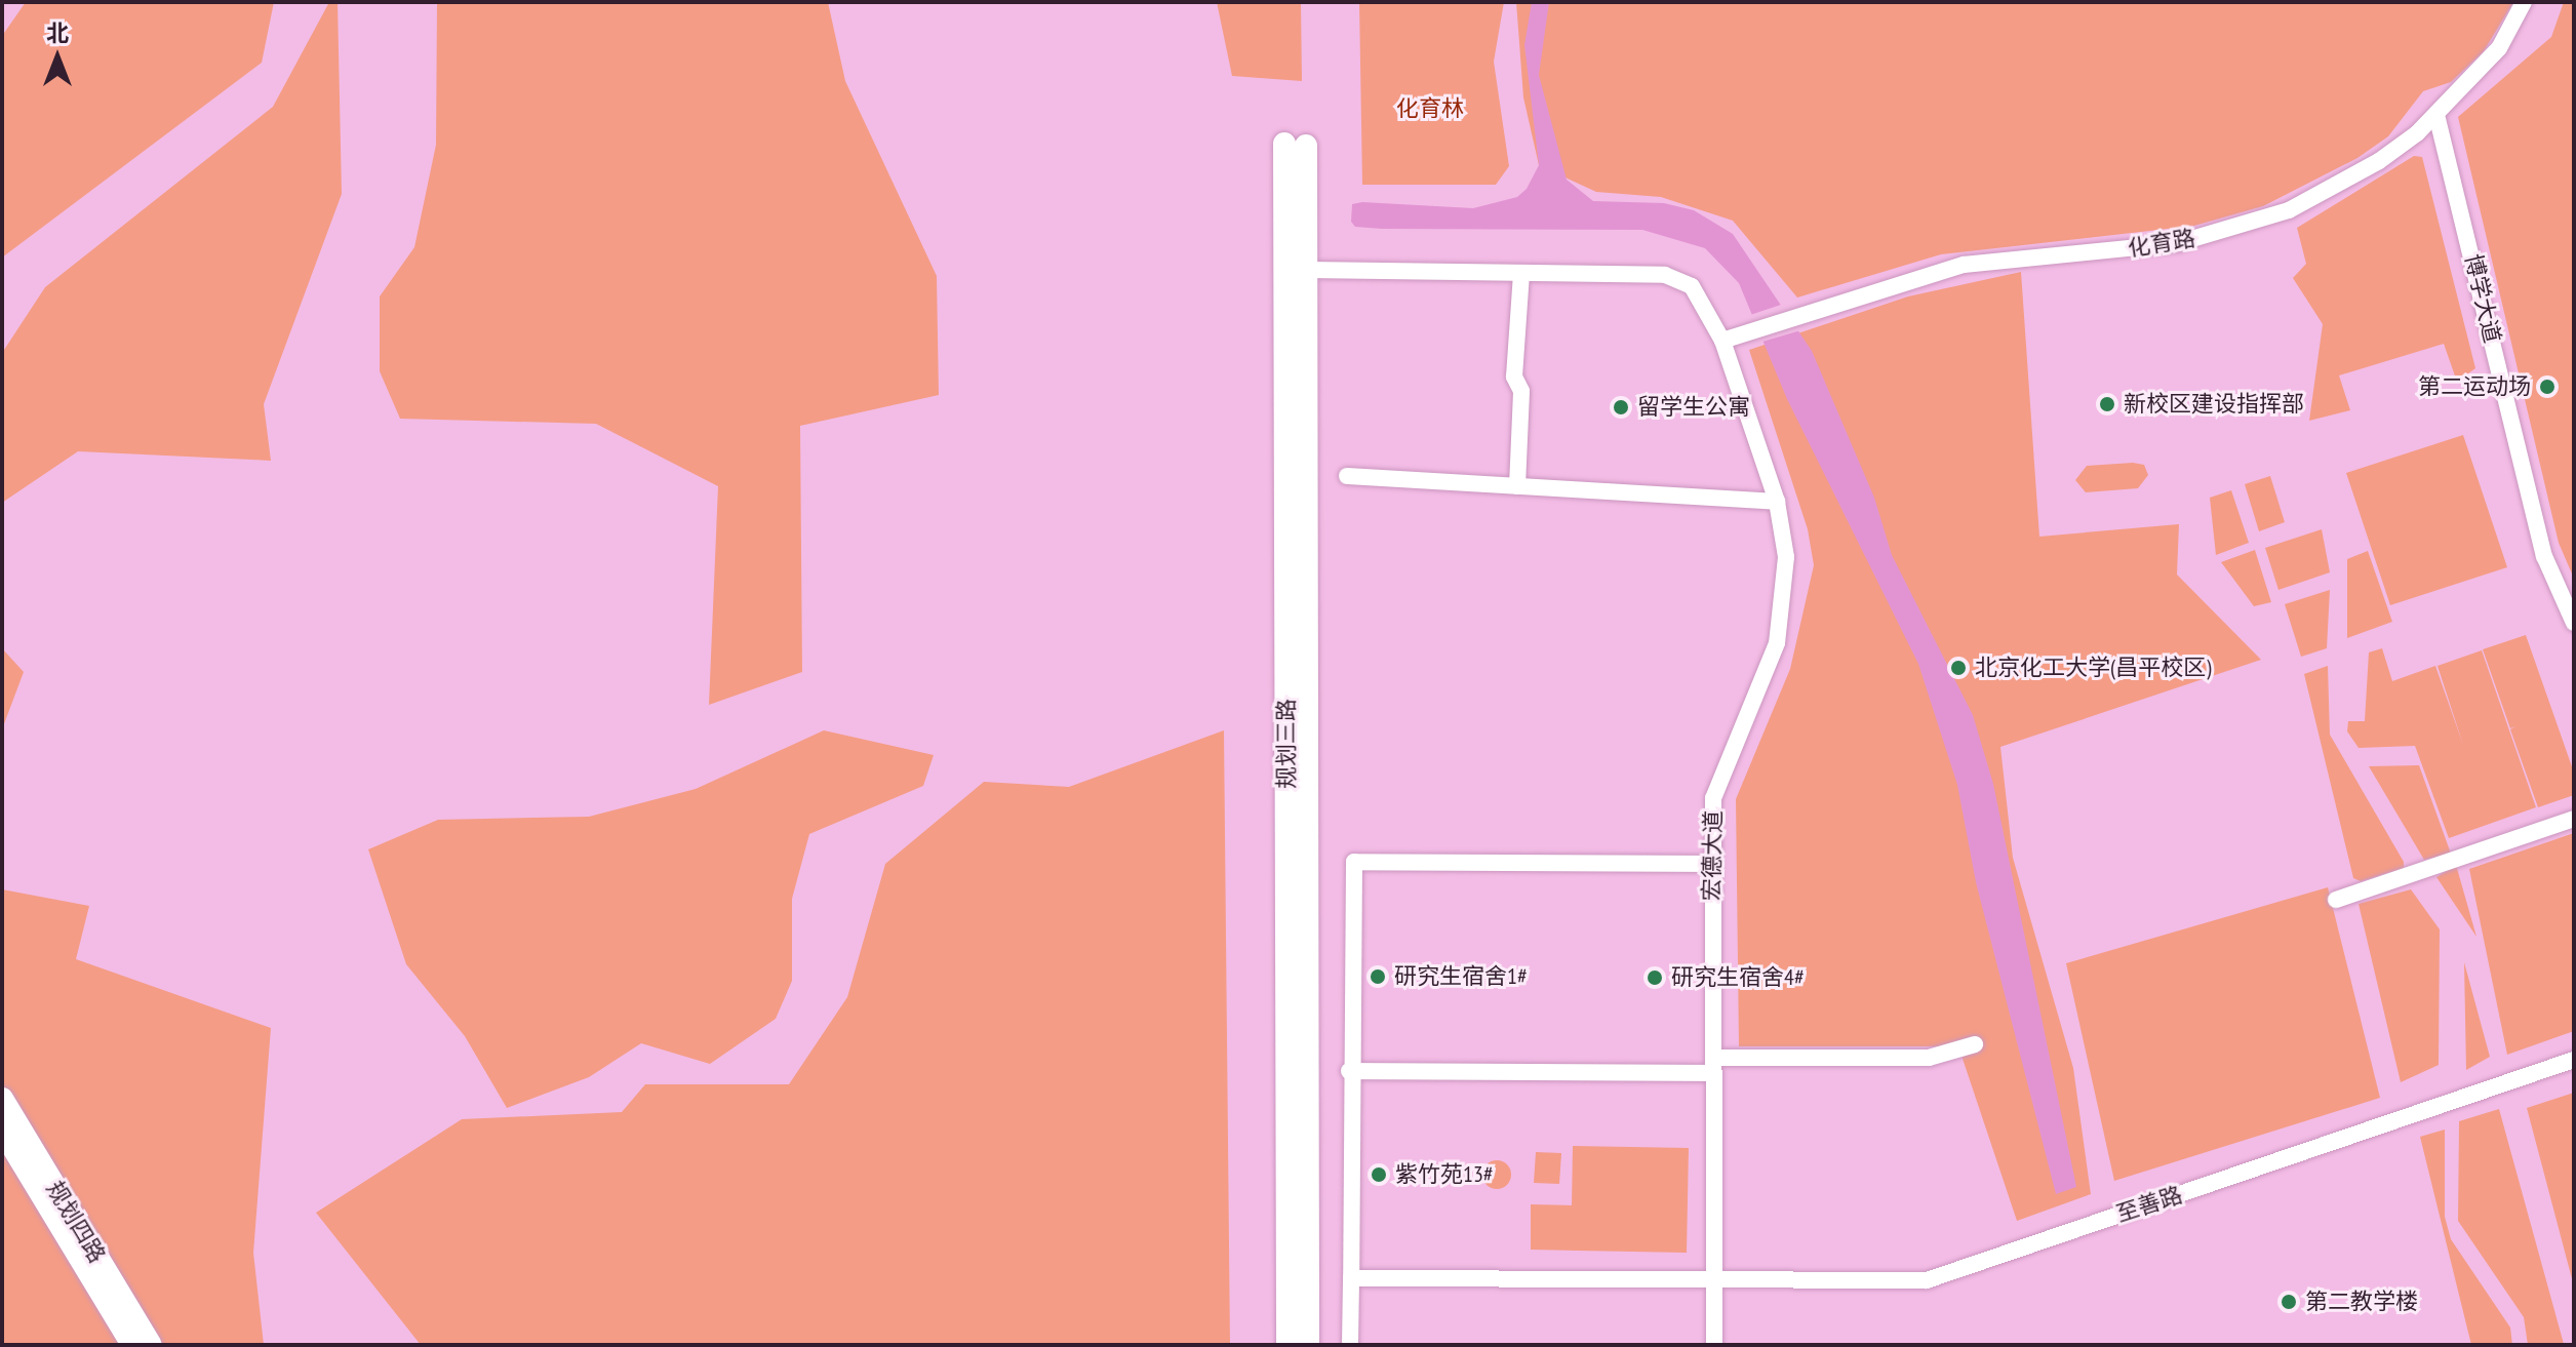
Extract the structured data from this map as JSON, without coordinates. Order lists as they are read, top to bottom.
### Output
{
  "streets": {
    "main road": ["规划三路", "规划四路"],
    "street": [
      "化育路",
      "博学大道",
      "宏德大道",
      "至善路"
    ]
  },
  "crossings": [
    ["化育路", "博学大道"],
    ["化育路", "宏德大道"],
    ["规划三路", "宏德大道"],
    ["宏德大道", "至善路"]
  ],
  "parks": ["化育林"],
  "places": [
    "第二运动场",
    "新校区建设指挥部",
    "留学生公寓",
    "北京化工大学(昌平校区)",
    "研究生宿舍1#",
    "研究生宿舍4#",
    "紫竹苑13#",
    "第二教学楼"
  ],
  "north": "top"
}
